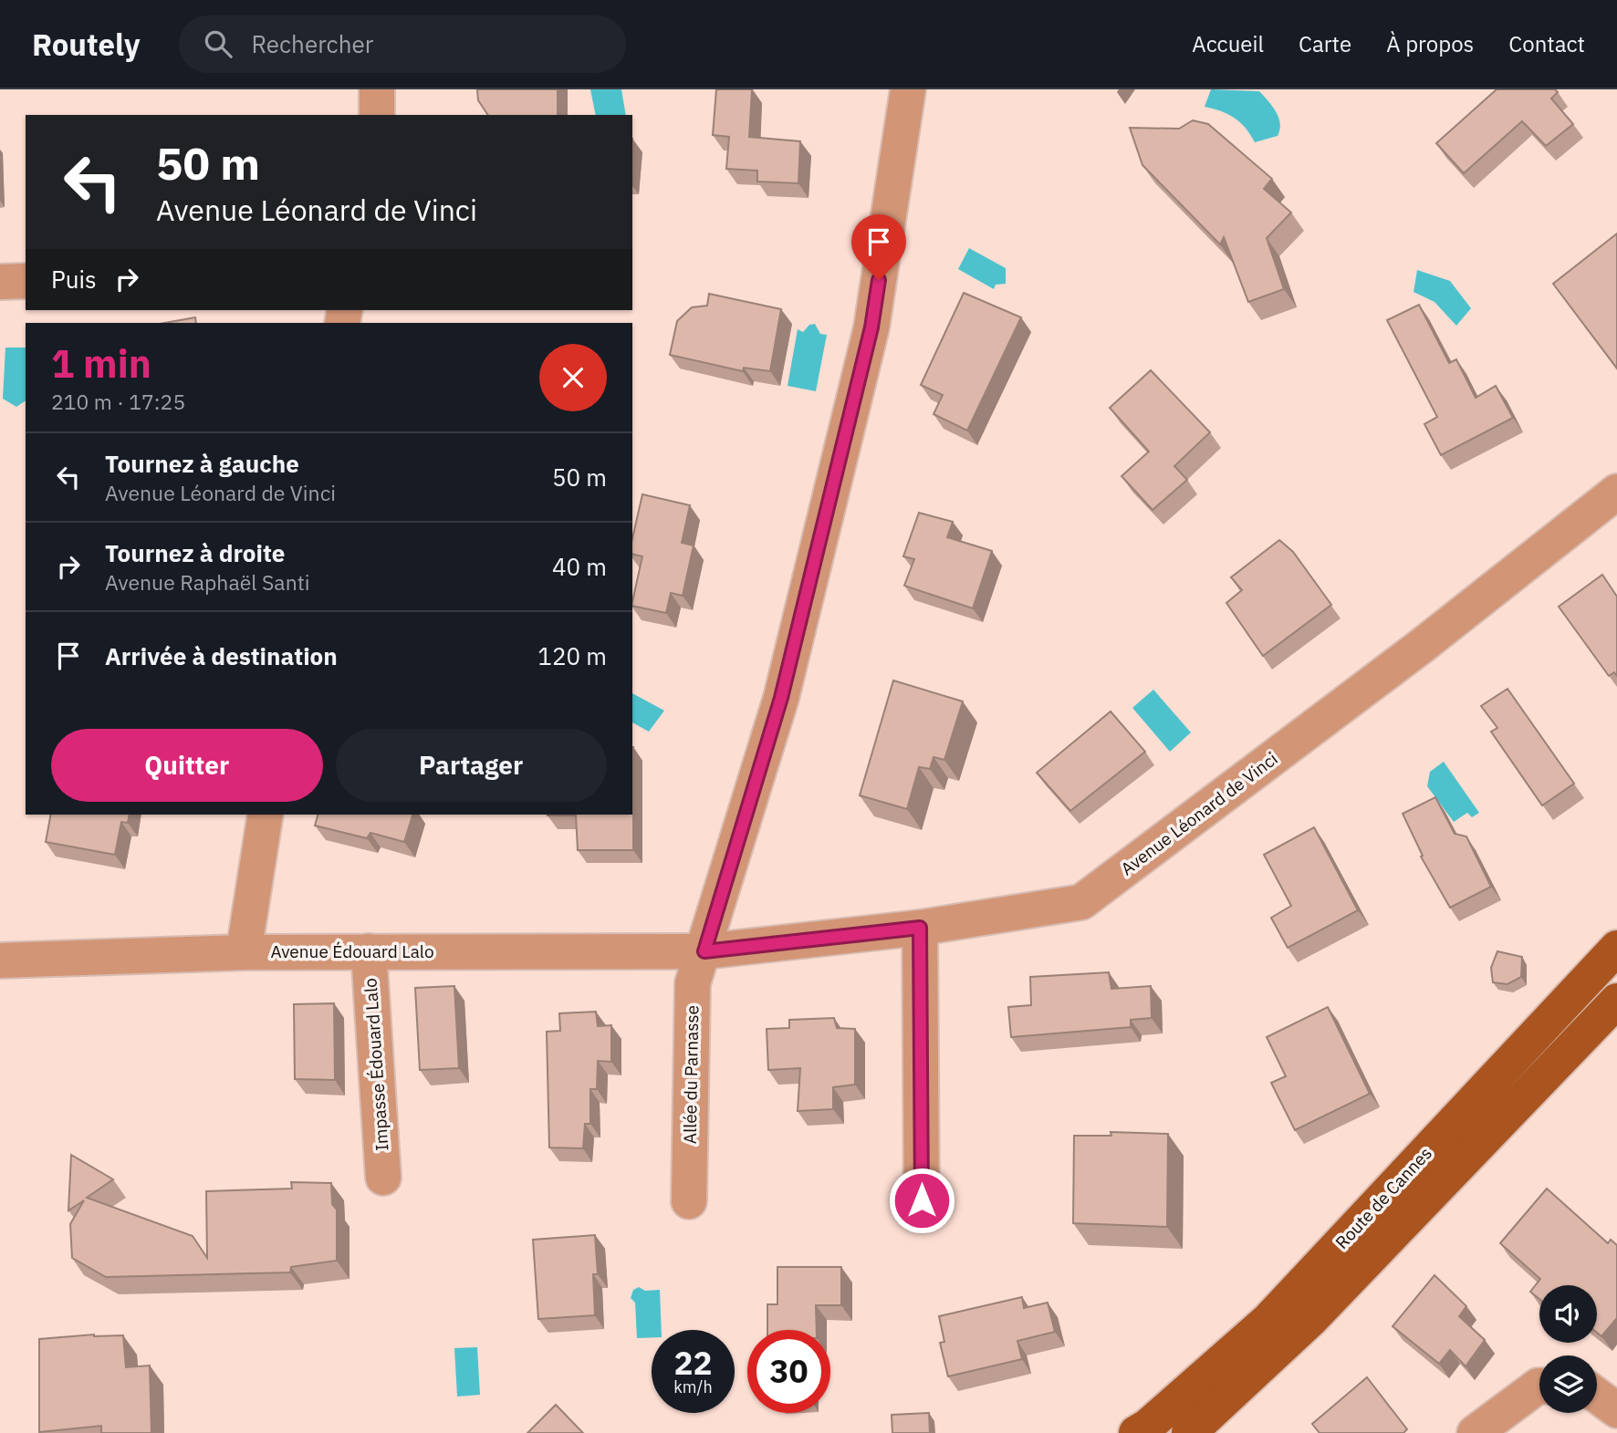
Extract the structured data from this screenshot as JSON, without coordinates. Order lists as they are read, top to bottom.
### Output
{
  "streets": {
    "main road": ["Route de Cannes"],
    "street": [
      "Avenue Léonard de Vinci",
      "Avenue Édouard Lalo",
      "Impasse Édouard Lalo",
      "Allée du Parnasse"
    ]
  },
  "crossings": [
    ["Avenue Léonard de Vinci", "Avenue Édouard Lalo"],
    ["Avenue Léonard de Vinci", "Allée du Parnasse"],
    ["Avenue Édouard Lalo", "Impasse Édouard Lalo"],
    ["Avenue Édouard Lalo", "Allée du Parnasse"]
  ],
  "page": {
    "header": "Routely",
    "search": "Rechercher",
    "nav": [
      "Accueil",
      "Carte",
      "À propos",
      "Contact"
    ],
    "turn": ["50 m", "Avenue Léonard de Vinci"],
    "then": "Puis",
    "heading": ["1 min", "210 m · 17:25"],
    "list": [
      {
        "name": "Tournez à gauche",
        "note": "Avenue Léonard de Vinci",
        "value": "50 m"
      },
      {
        "name": "Tournez à droite",
        "note": "Avenue Raphaël Santi",
        "value": "40 m"
      },
      {
        "name": "Arrivée à destination",
        "value": "120 m"
      }
    ],
    "buttons": ["Quitter", "Partager"],
    "speed": "22 km/h",
    "limit": "30"
  }
}
